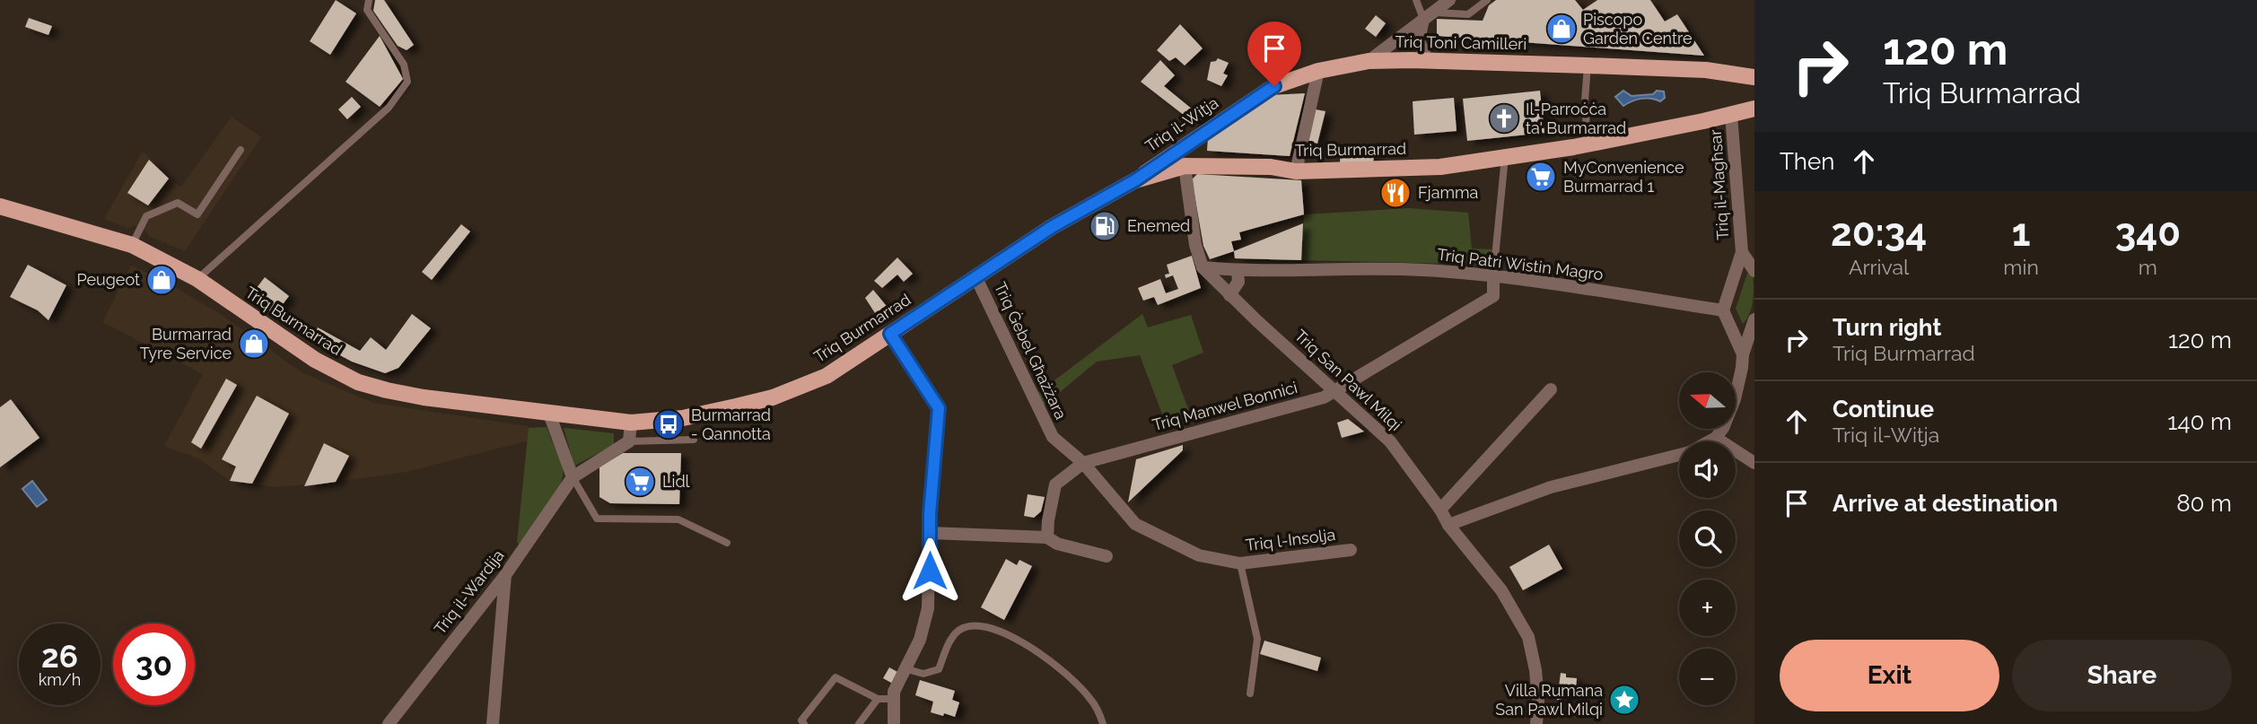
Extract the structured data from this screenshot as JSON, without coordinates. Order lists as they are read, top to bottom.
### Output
{
  "streets": {
    "main road": ["Triq Toni Camilleri", "Triq il-Witja", "Triq Burmarrad"],
    "street": [
      "Triq il-Magħsar",
      "Triq Patri Wistin Magro",
      "Triq Ġebel Għażżara",
      "Triq San Pawl Milqi",
      "Triq Manwel Bonnici",
      "Triq l-Insolja",
      "Triq il-Wardija"
    ]
  },
  "crossings": [
    ["Triq Toni Camilleri", "Triq il-Witja"],
    ["Triq il-Witja", "Triq Burmarrad"],
    ["Triq Burmarrad", "Triq il-Magħsar"],
    ["Triq Burmarrad", "Triq Ġebel Għażżara"],
    ["Triq Burmarrad", "Triq San Pawl Milqi"],
    ["Triq il-Magħsar", "Triq Patri Wistin Magro"],
    ["Triq Patri Wistin Magro", "Triq San Pawl Milqi"],
    ["Triq Patri Wistin Magro", "Triq Manwel Bonnici"],
    ["Triq Ġebel Għażżara", "Triq Manwel Bonnici"],
    ["Triq Ġebel Għażżara", "Triq l-Insolja"],
    ["Triq San Pawl Milqi", "Triq Manwel Bonnici"],
    ["Triq Manwel Bonnici", "Triq l-Insolja"]
  ],
  "places": {
    "shop": ["Piscopo Garden Centre", "Peugeot", "Burmarrad Tyre Service"],
    "church": ["Il-Parroċċa ta' Burmarrad"],
    "supermarket": ["MyConvenience Burmarrad 1", "Lidl"],
    "restaurant": ["Fjamma"],
    "fuel station": ["Enemed"],
    "bus stop": ["Burmarrad - Qannotta"],
    "place": ["Villa Rumana San Pawl Milqi"]
  },
  "north": "left",
  "page": {
    "turn": ["120 m", "Triq Burmarrad"],
    "then": "Then",
    "eta": [
      "20:34",
      "Arrival",
      "1",
      "min",
      "340",
      "m"
    ],
    "list": [
      {
        "name": "Turn right",
        "note": "Triq Burmarrad",
        "value": "120 m"
      },
      {
        "name": "Continue",
        "note": "Triq il-Witja",
        "value": "140 m"
      },
      {
        "name": "Arrive at destination",
        "value": "80 m"
      }
    ],
    "map_buttons": ["+", "−"],
    "speed": "26 km/h",
    "limit": "30",
    "buttons": ["Exit", "Share"]
  }
}
